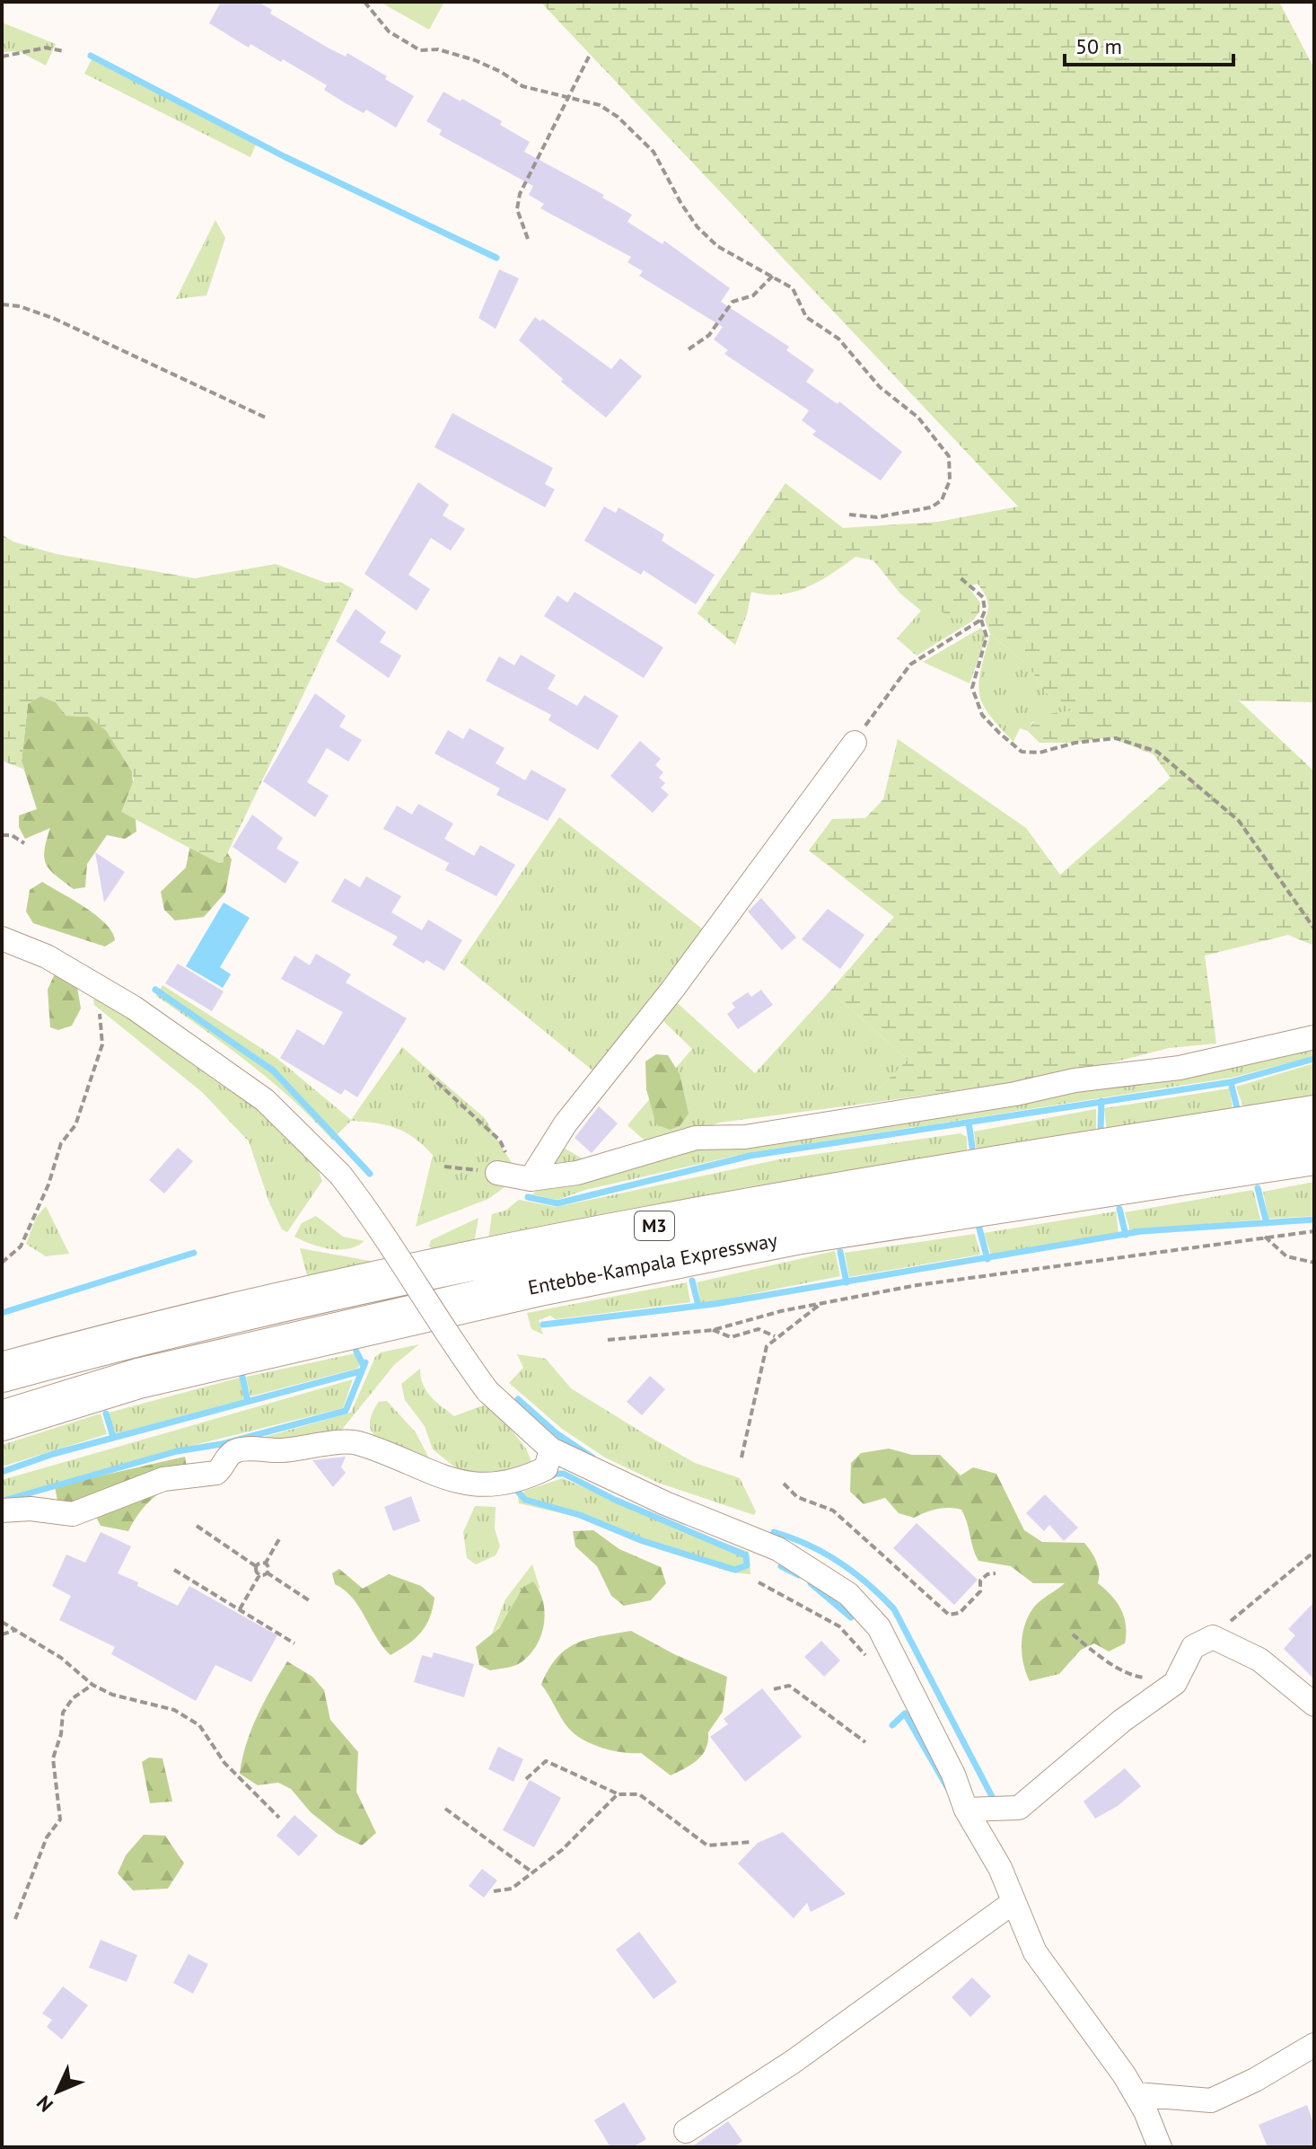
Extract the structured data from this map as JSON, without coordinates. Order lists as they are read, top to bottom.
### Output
{
  "streets": {
    "highway": ["M3", "Entebbe-Kampala Expressway"]
  },
  "scale_bar": "50 m",
  "north": "bottom left"
}
